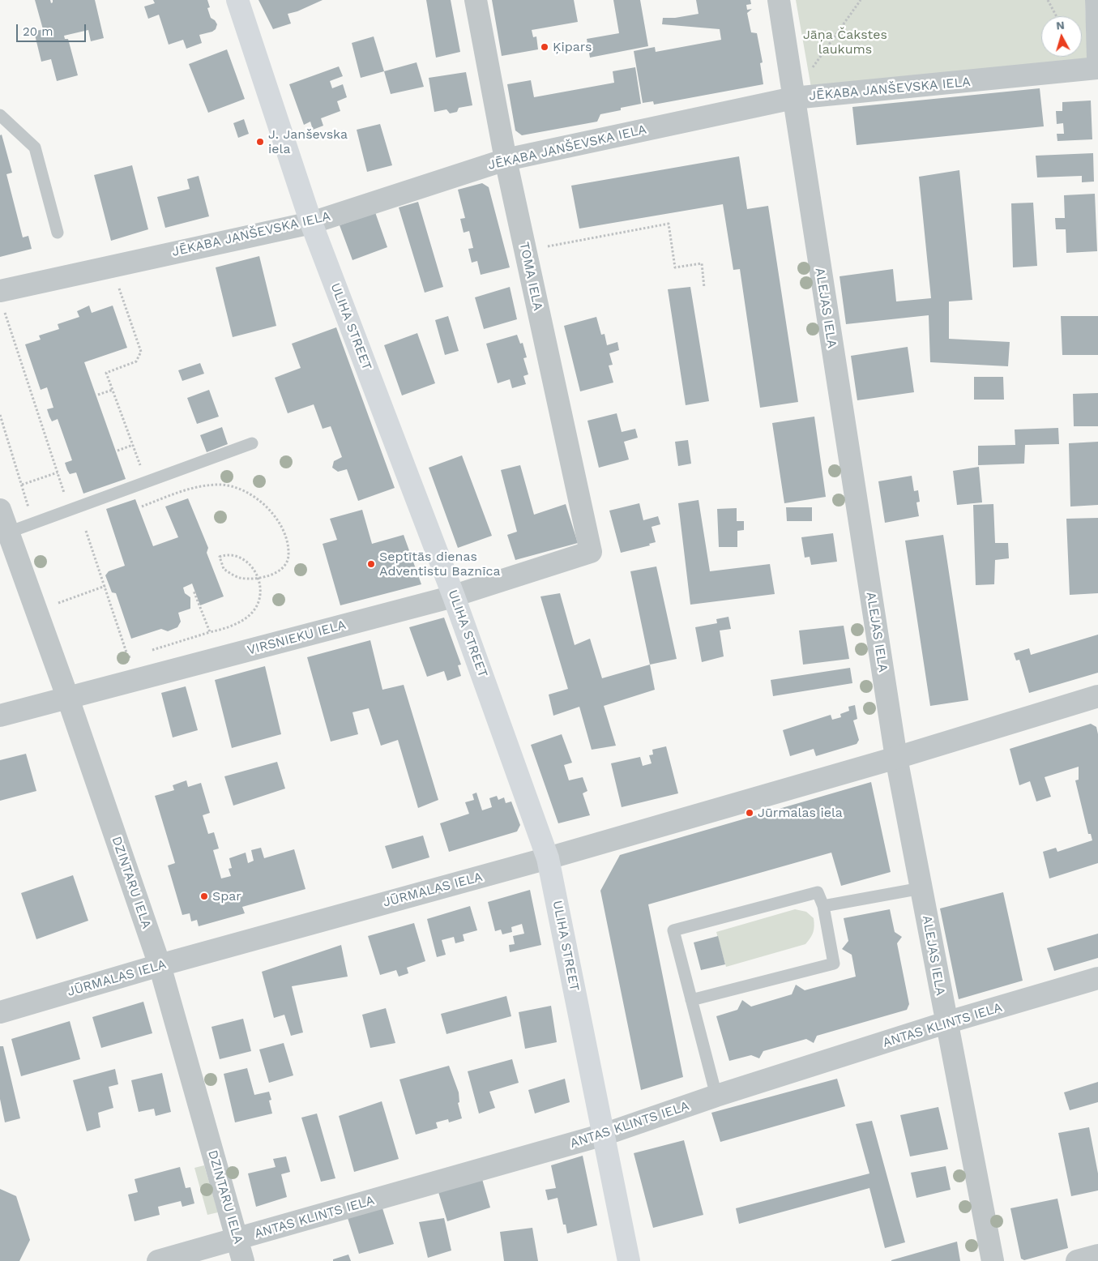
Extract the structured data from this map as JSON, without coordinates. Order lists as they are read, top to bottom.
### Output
{
  "streets": {
    "main road": ["ULIHA STREET"],
    "street": [
      "JĒKABA JANŠEVSKA IELA",
      "TOMA IELA",
      "ALEJAS IELA",
      "VIRSNIEKU IELA",
      "DZINTARU IELA",
      "JŪRMALAS IELA",
      "ANTAS KLINTS IELA"
    ]
  },
  "crossings": [
    ["JĒKABA JANŠEVSKA IELA", "TOMA IELA"],
    ["JĒKABA JANŠEVSKA IELA", "ALEJAS IELA"],
    ["JĒKABA JANŠEVSKA IELA", "ULIHA STREET"],
    ["TOMA IELA", "VIRSNIEKU IELA"],
    ["ALEJAS IELA", "JŪRMALAS IELA"],
    ["ALEJAS IELA", "ANTAS KLINTS IELA"],
    ["ULIHA STREET", "VIRSNIEKU IELA"],
    ["ULIHA STREET", "JŪRMALAS IELA"],
    ["ULIHA STREET", "ANTAS KLINTS IELA"],
    ["VIRSNIEKU IELA", "DZINTARU IELA"],
    ["DZINTARU IELA", "JŪRMALAS IELA"],
    ["DZINTARU IELA", "ANTAS KLINTS IELA"]
  ],
  "parks": ["Jāņa Čakstes laukums"],
  "places": [
    "Ķipars",
    "J. Janševska iela",
    "Septītās dienas Adventistu Baznīca",
    "Jūrmalas iela",
    "Spar"
  ],
  "scale_bar": "20 m",
  "north": "top"
}
